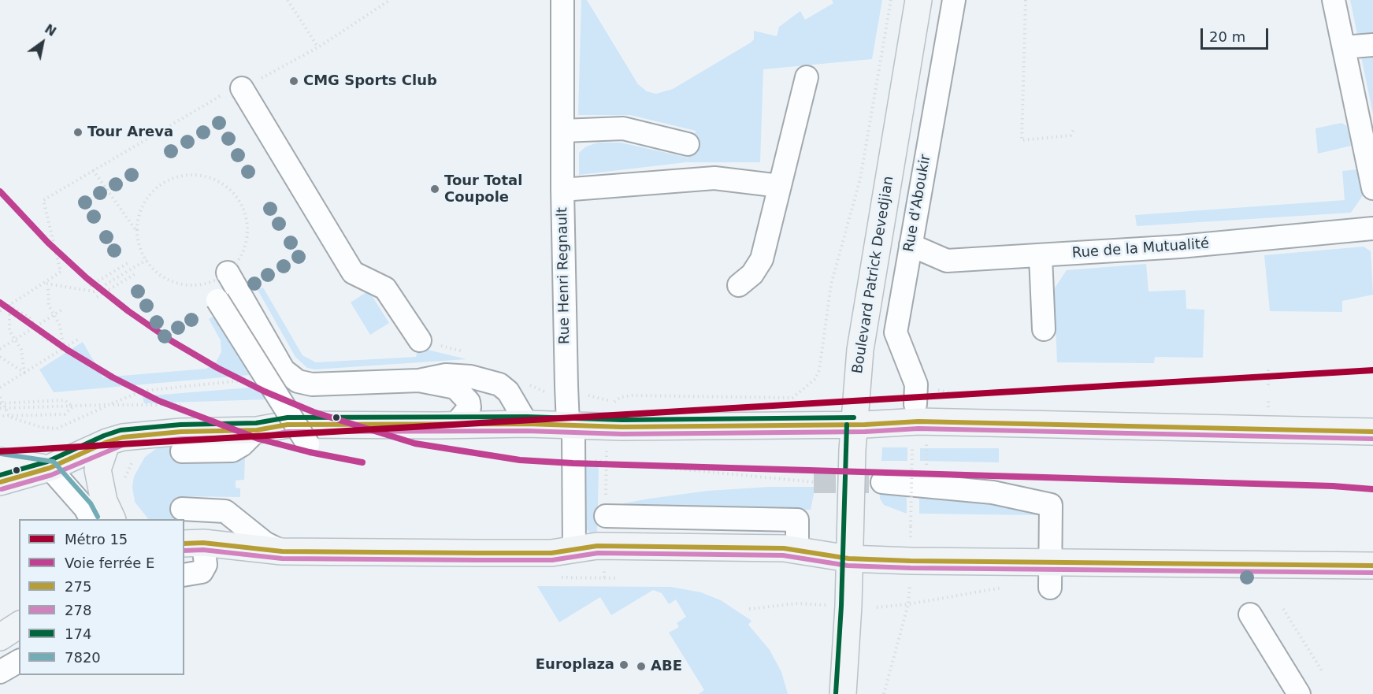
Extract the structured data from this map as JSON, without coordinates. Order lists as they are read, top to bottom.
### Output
{
  "streets": {
    "main road": ["Boulevard Patrick Devedjian"],
    "street": ["Rue d'Aboukir", "Rue de la Mutualité", "Rue Henri Regnault"]
  },
  "crossings": [
    ["Rue d'Aboukir", "Rue de la Mutualité"]
  ],
  "places": [
    "CMG Sports Club",
    "Tour Areva",
    "Tour Total Coupole",
    "Europlaza",
    "ABE"
  ],
  "lines": [
    "rail line E",
    "metro line 15",
    "transit line 174",
    "transit line 275",
    "transit line 278",
    "transit line 7820"
  ],
  "legend": [
    "Métro 15",
    "Voie ferrée E",
    "275",
    "278",
    "174",
    "7820"
  ],
  "scale_bar": "20 m",
  "north": "top right"
}
